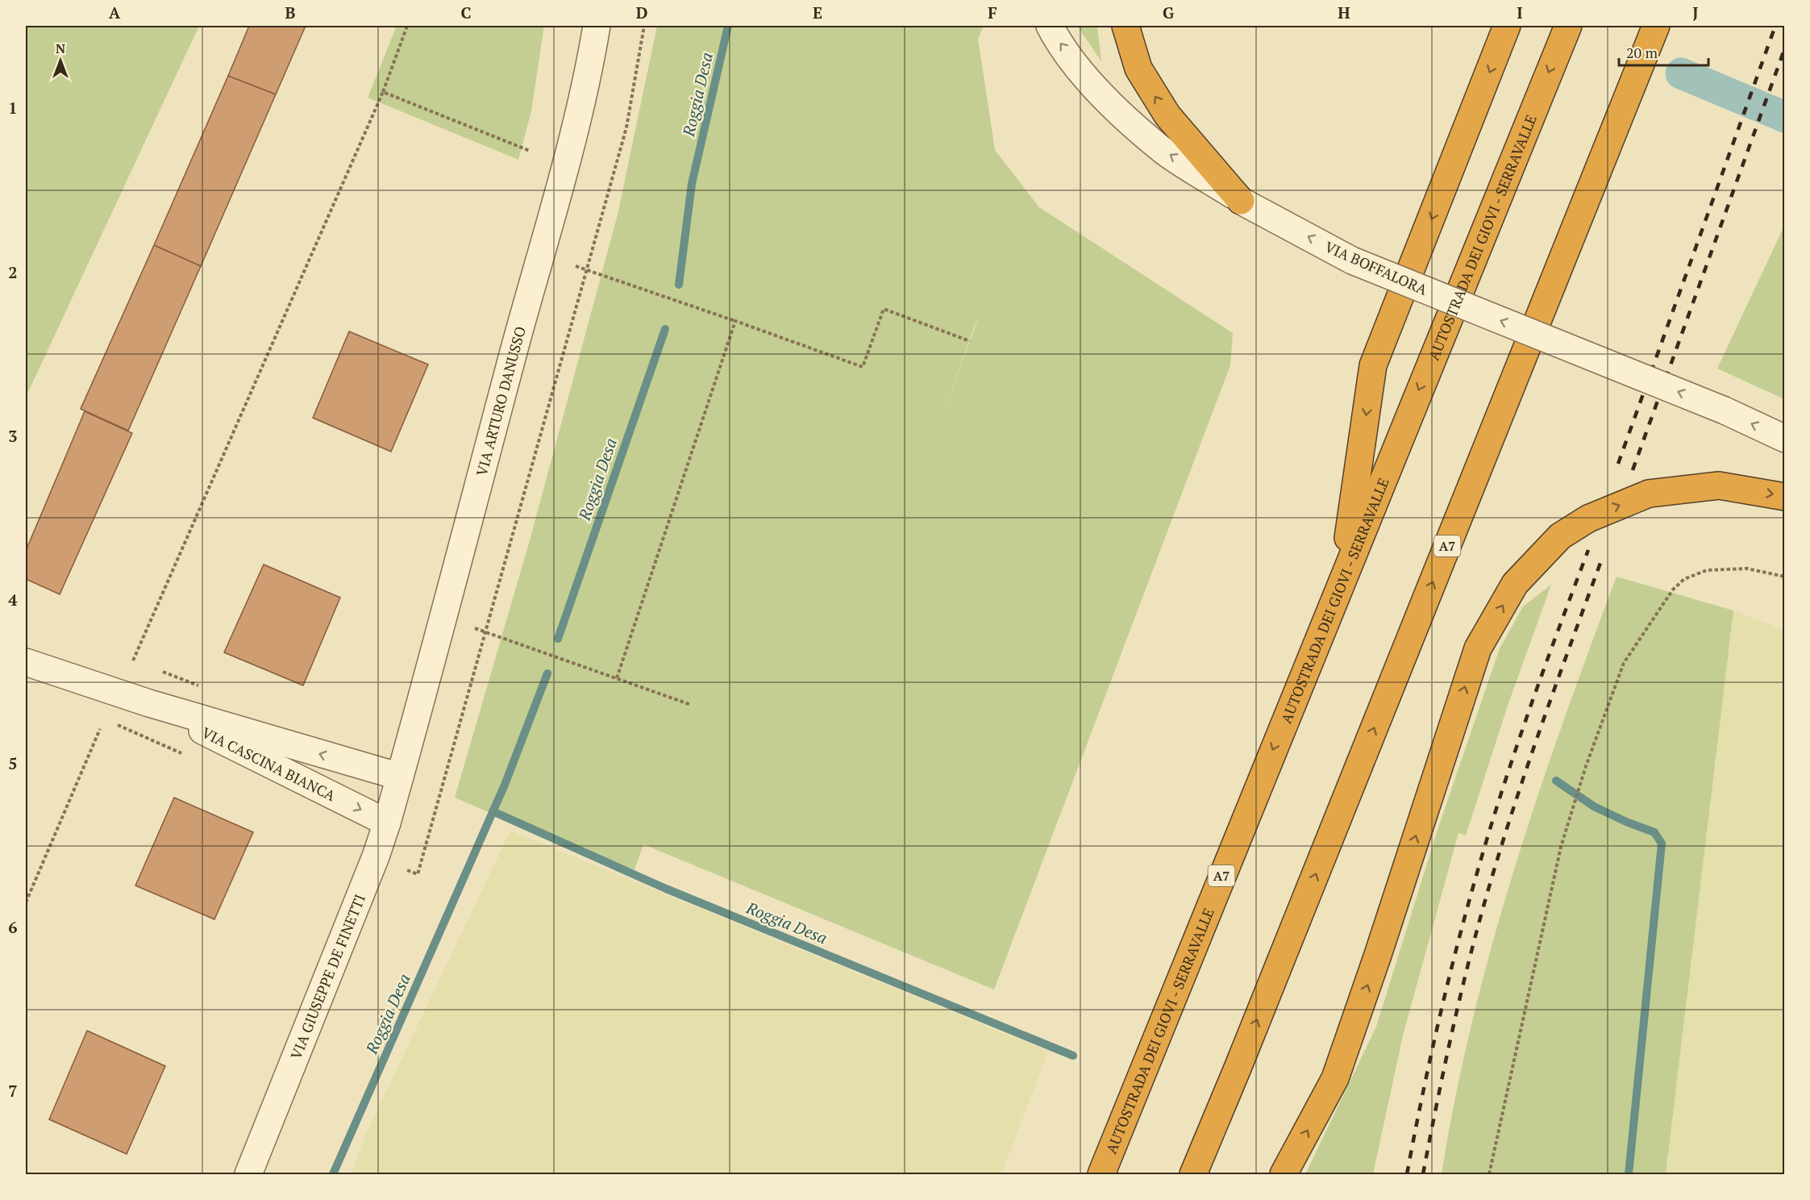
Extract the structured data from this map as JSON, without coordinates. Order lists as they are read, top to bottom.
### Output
{
  "streets": {
    "highway": ["AUTOSTRADA DEI GIOVI - SERRAVALLE", "A7"],
    "street": [
      "VIA BOFFALORA",
      "VIA ARTURO DANUSSO",
      "VIA CASCINA BIANCA",
      "VIA GIUSEPPE DE FINETTI"
    ]
  },
  "crossings": [
    ["VIA ARTURO DANUSSO", "VIA CASCINA BIANCA"],
    ["VIA ARTURO DANUSSO", "VIA GIUSEPPE DE FINETTI"],
    ["VIA CASCINA BIANCA", "VIA GIUSEPPE DE FINETTI"]
  ],
  "one_way": ["VIA BOFFALORA"],
  "water": ["Roggia Desa"],
  "scale_bar": "20 m",
  "north": "top",
  "grid": {
    "columns": [
      "A",
      "B",
      "C",
      "D",
      "E",
      "F",
      "G",
      "H",
      "I",
      "J"
    ],
    "rows": [
      "1",
      "2",
      "3",
      "4",
      "5",
      "6",
      "7"
    ]
  }
}
